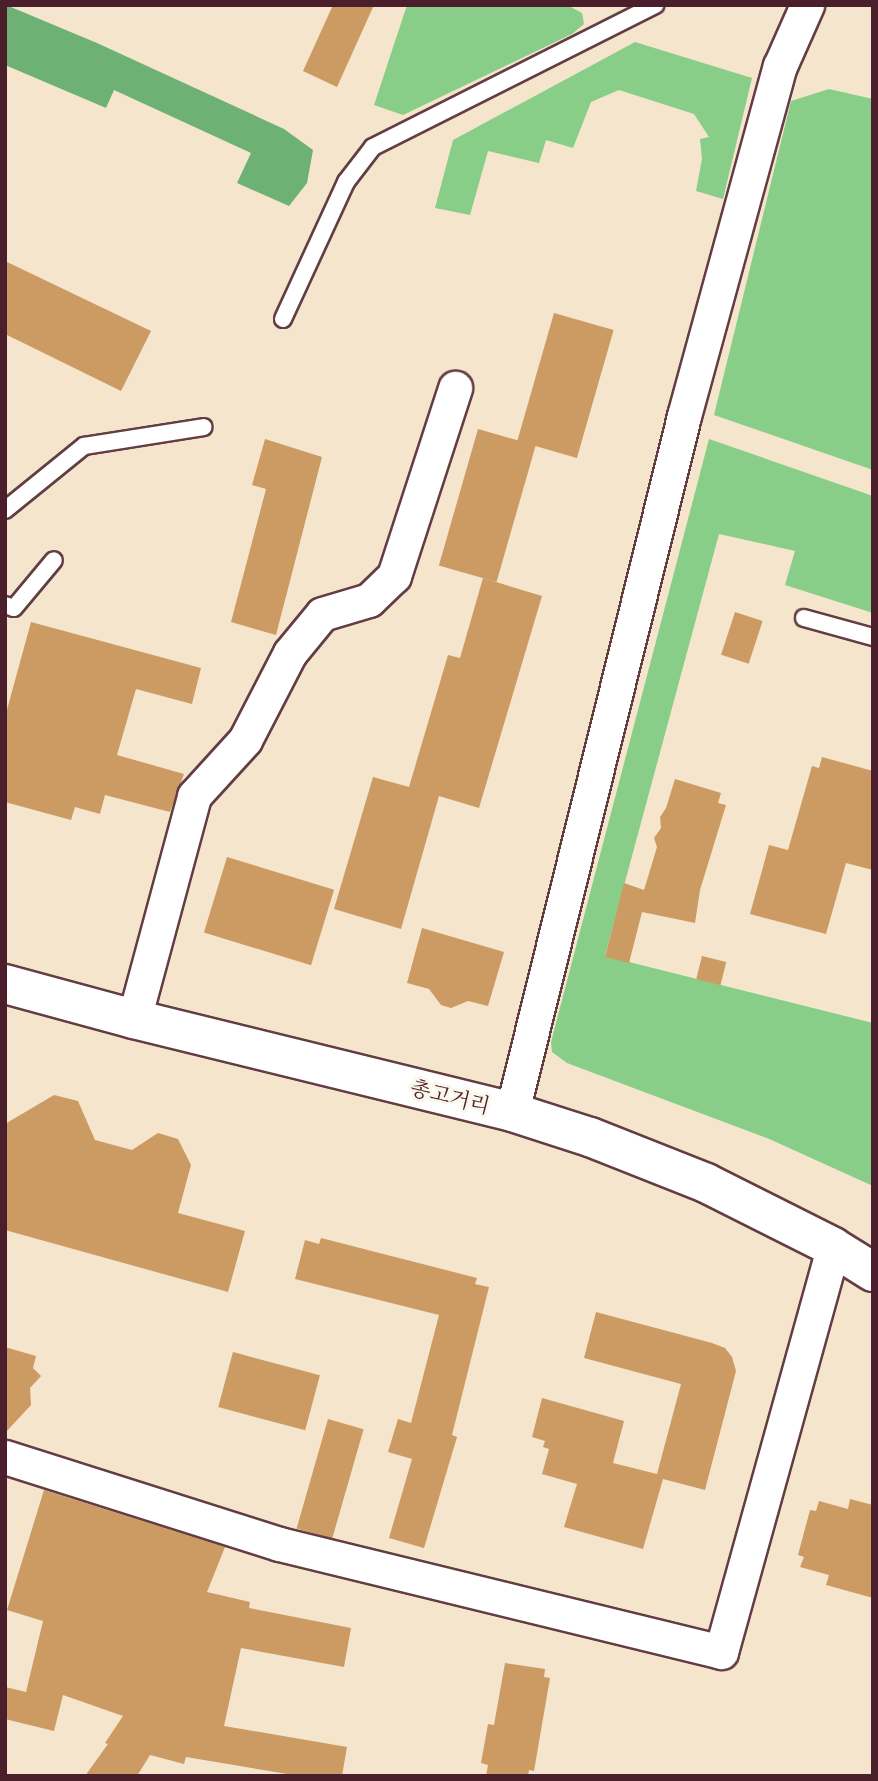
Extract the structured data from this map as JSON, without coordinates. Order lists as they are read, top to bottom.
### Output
{
  "streets": {
    "main road": ["총고거리"]
  }
}
